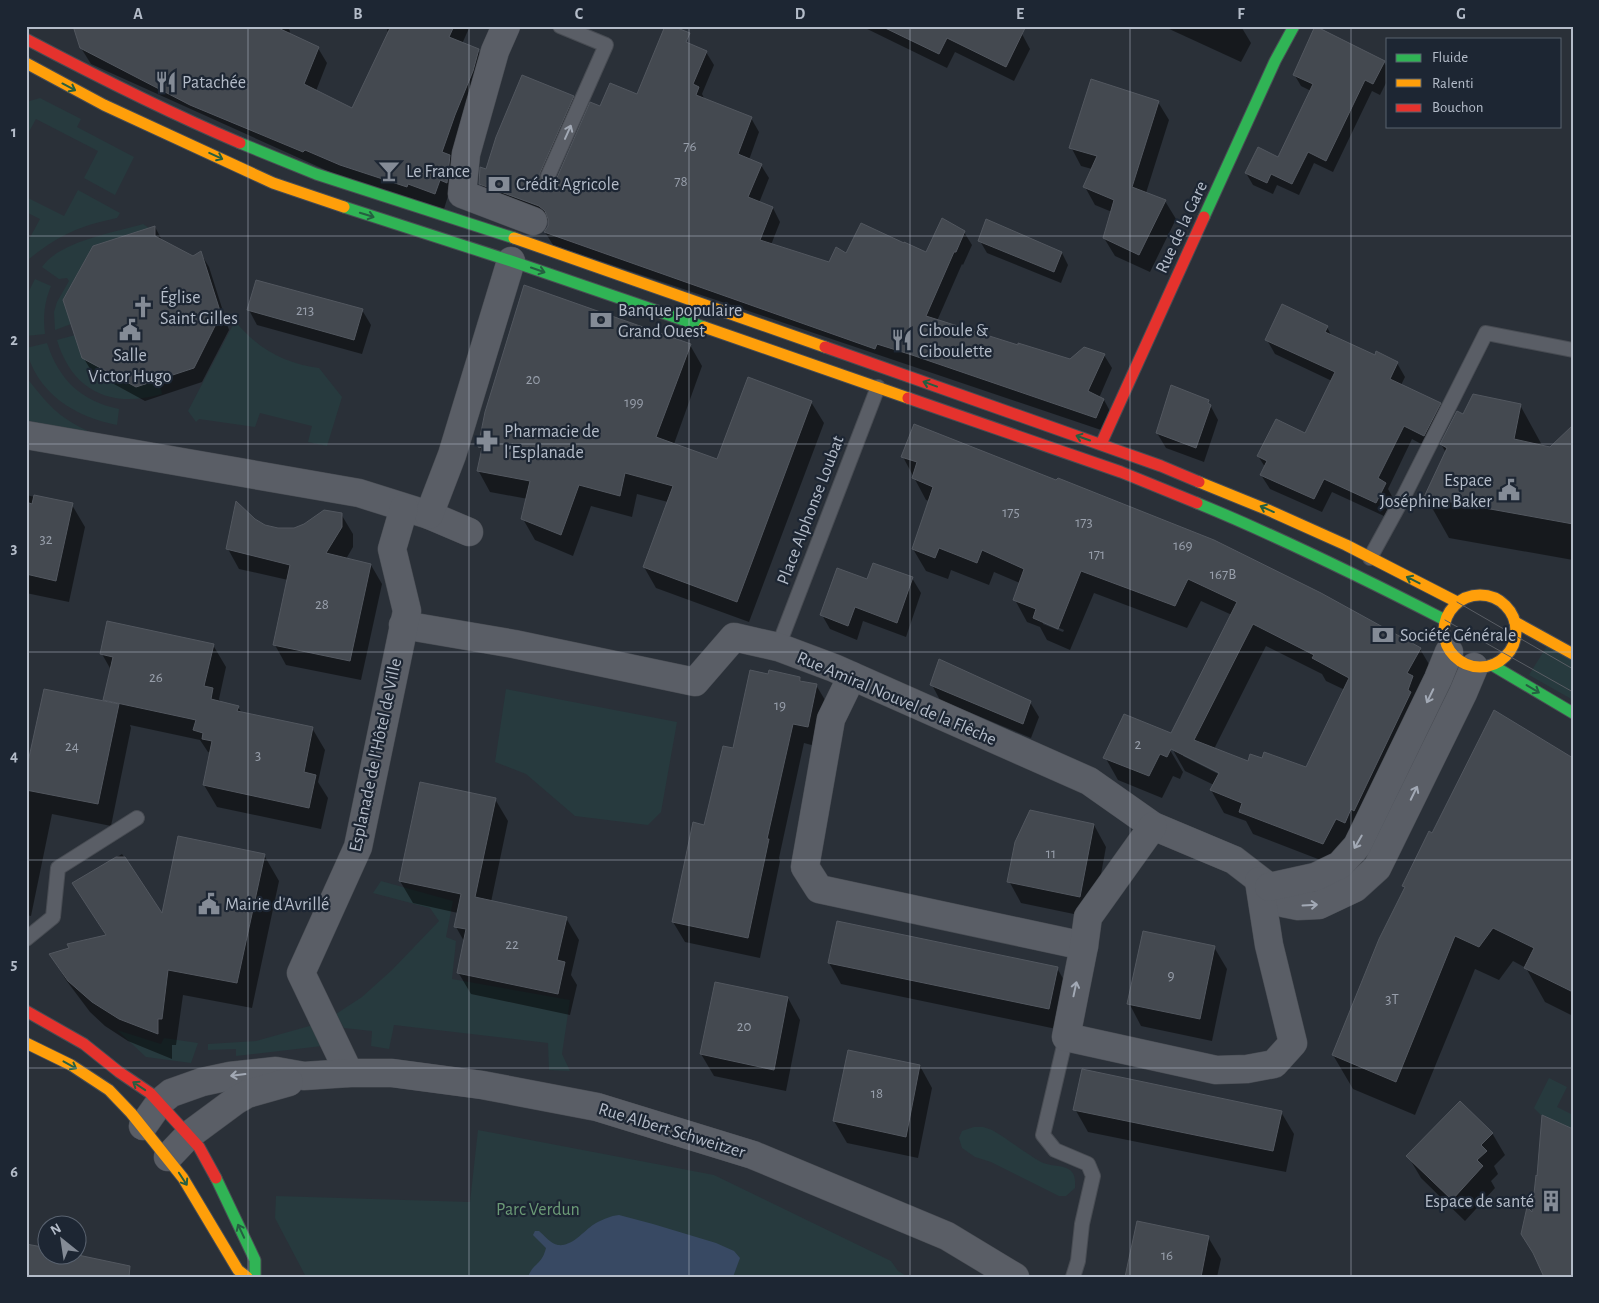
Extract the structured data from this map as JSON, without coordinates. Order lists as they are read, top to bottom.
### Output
{
  "streets": {
    "main road": ["Rue de la Gare"],
    "street": ["Rue Amiral Nouvel de la Flêche", "Esplanade de l'Hôtel de Ville", "Rue Albert Schweitzer"],
    "lane": ["Place Alphonse Loubat"]
  },
  "crossings": [
    ["Place Alphonse Loubat", "Rue Amiral Nouvel de la Flêche"],
    ["Rue Amiral Nouvel de la Flêche", "Esplanade de l'Hôtel de Ville"],
    ["Esplanade de l'Hôtel de Ville", "Rue Albert Schweitzer"]
  ],
  "parks": ["Parc Verdun"],
  "places": {
    "restaurant": ["Patachée", "Ciboule & Ciboulette"],
    "bar": ["Le France"],
    "bank": ["Crédit Agricole", "Banque populaire Grand Ouest", "Société Générale"],
    "church": ["Église Saint Gilles"],
    "public building": ["Salle Victor Hugo", "Espace Joséphine Baker", "Mairie d'Avrillé"],
    "pharmacy": ["Pharmacie de l'Esplanade"],
    "building": ["Espace de santé"]
  },
  "house_numbers": [
    "76",
    "78",
    "213",
    "20",
    "199",
    "175",
    "173",
    "32",
    "169",
    "171",
    "167B",
    "28",
    "26",
    "19",
    "2",
    "24",
    "3",
    "11",
    "22",
    "9",
    "3T",
    "20",
    "18",
    "16"
  ],
  "legend": ["Fluide", "Ralenti", "Bouchon"],
  "north": "top left",
  "grid": {
    "columns": [
      "A",
      "B",
      "C",
      "D",
      "E",
      "F",
      "G"
    ],
    "rows": [
      "1",
      "2",
      "3",
      "4",
      "5",
      "6"
    ]
  }
}
